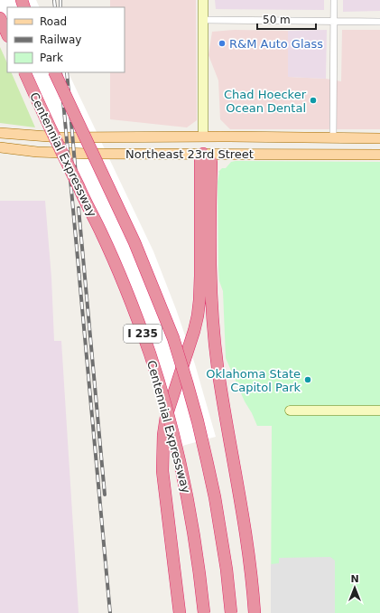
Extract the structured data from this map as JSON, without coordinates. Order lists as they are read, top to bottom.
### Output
{
  "streets": {
    "highway": ["Centennial Expressway", "I 235"],
    "main road": ["Northeast 23rd Street"]
  },
  "places": ["R&M Auto Glass", "Chad Hoecker Ocean Dental", "Oklahoma State Capitol Park"],
  "legend": ["Road", "Railway", "Park"],
  "scale_bar": "50 m",
  "north": "top"
}
